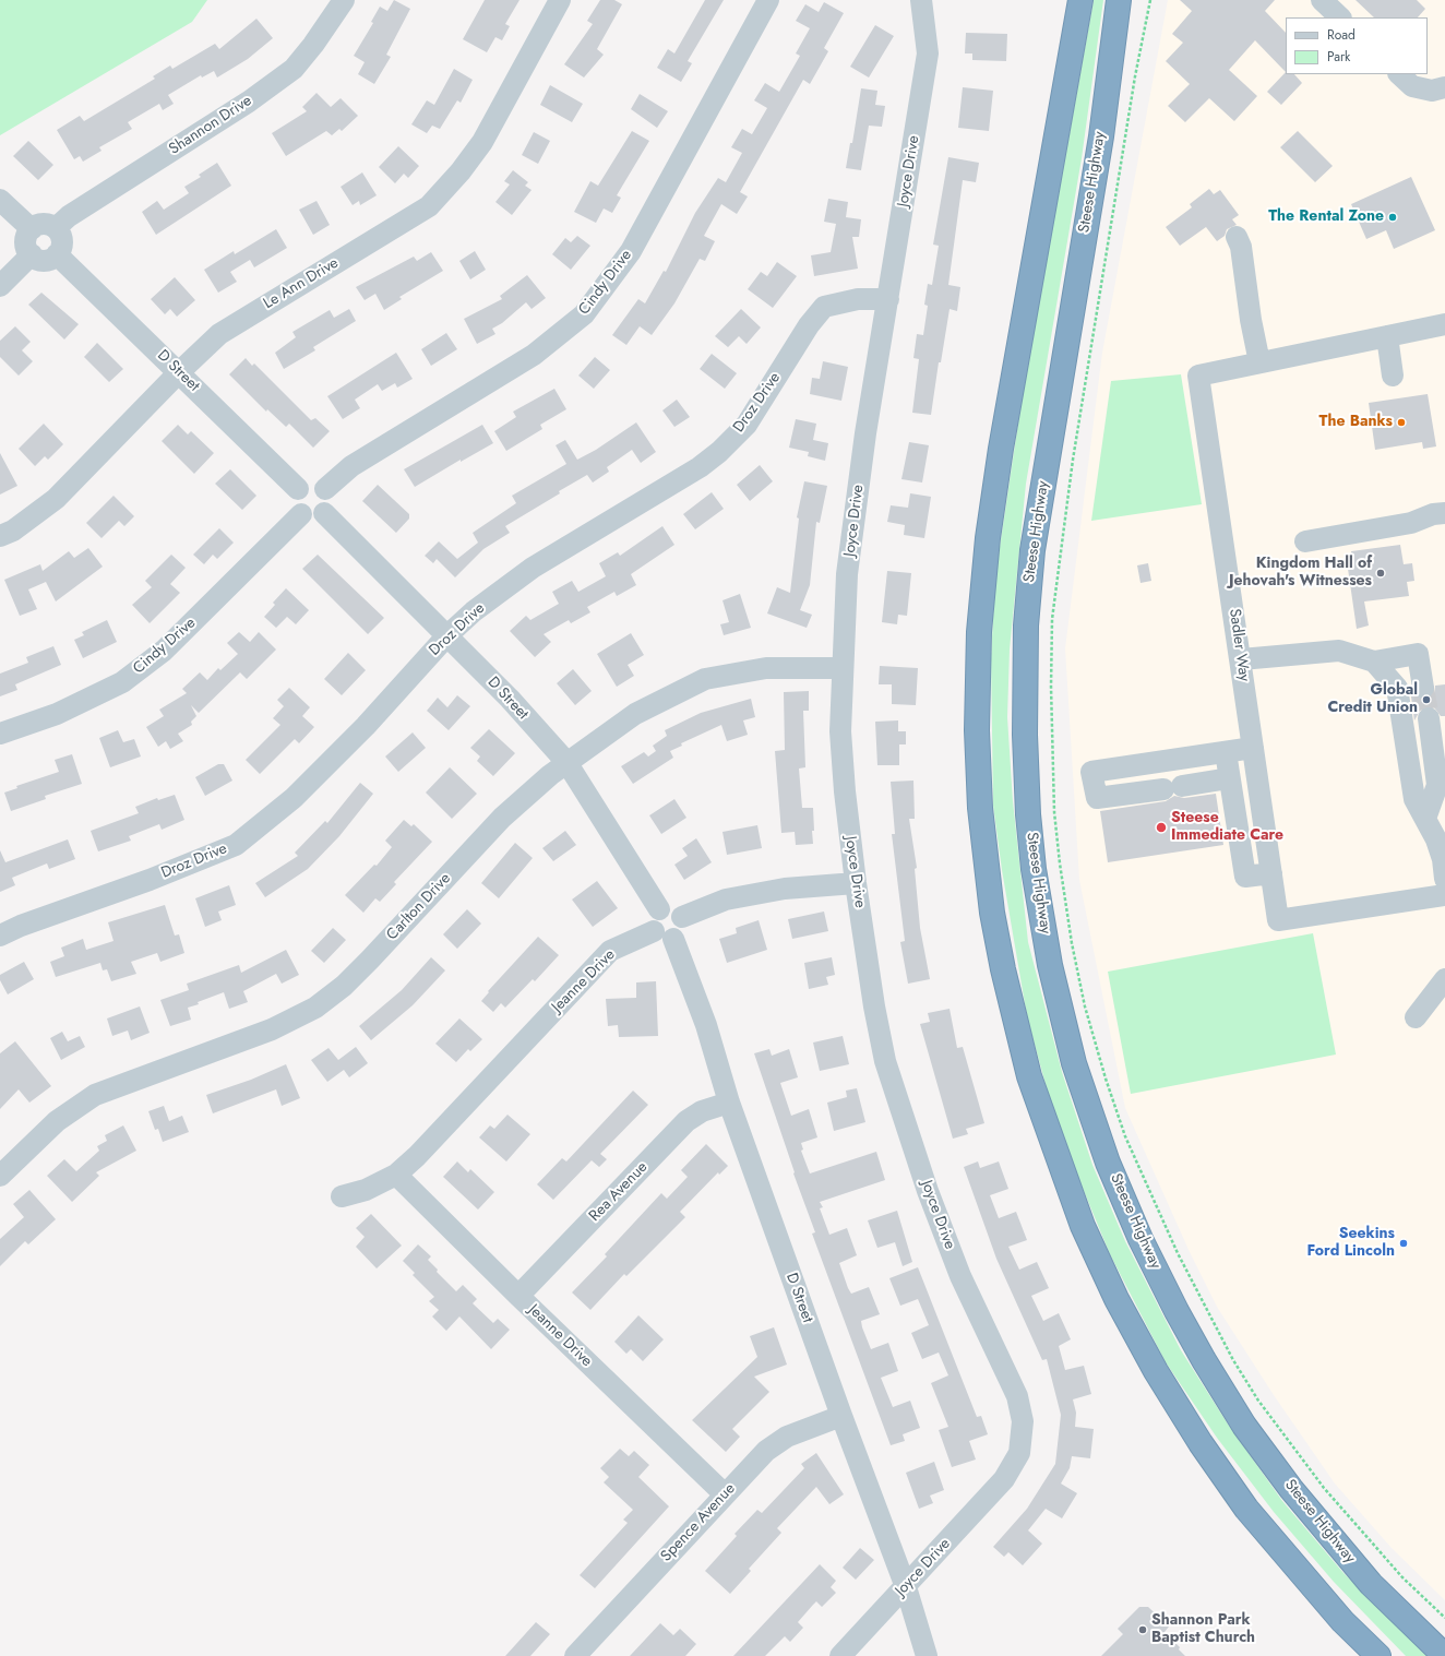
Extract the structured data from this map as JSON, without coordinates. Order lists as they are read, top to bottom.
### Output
{
  "streets": {
    "highway": ["Steese Highway"],
    "street": [
      "Shannon Drive",
      "Joyce Drive",
      "Cindy Drive",
      "Le Ann Drive",
      "D Street",
      "Droz Drive",
      "Sadler Way",
      "Carlton Drive",
      "Jeanne Drive",
      "Rea Avenue",
      "Spence Avenue"
    ]
  },
  "crossings": [
    ["Shannon Drive", "D Street"],
    ["Joyce Drive", "D Street"],
    ["Joyce Drive", "Droz Drive"],
    ["Joyce Drive", "Carlton Drive"],
    ["Cindy Drive", "D Street"],
    ["Le Ann Drive", "D Street"],
    ["D Street", "Droz Drive"],
    ["D Street", "Carlton Drive"],
    ["D Street", "Jeanne Drive"],
    ["D Street", "Rea Avenue"],
    ["D Street", "Spence Avenue"],
    ["Jeanne Drive", "Rea Avenue"],
    ["Jeanne Drive", "Spence Avenue"]
  ],
  "places": [
    "The Rental Zone",
    "The Banks",
    "Kingdom Hall of Jehovah's Witnesses",
    "Global Credit Union",
    "Steese Immediate Care",
    "Seekins Ford Lincoln",
    "Shannon Park Baptist Church"
  ],
  "legend": ["Road", "Park"]
}
